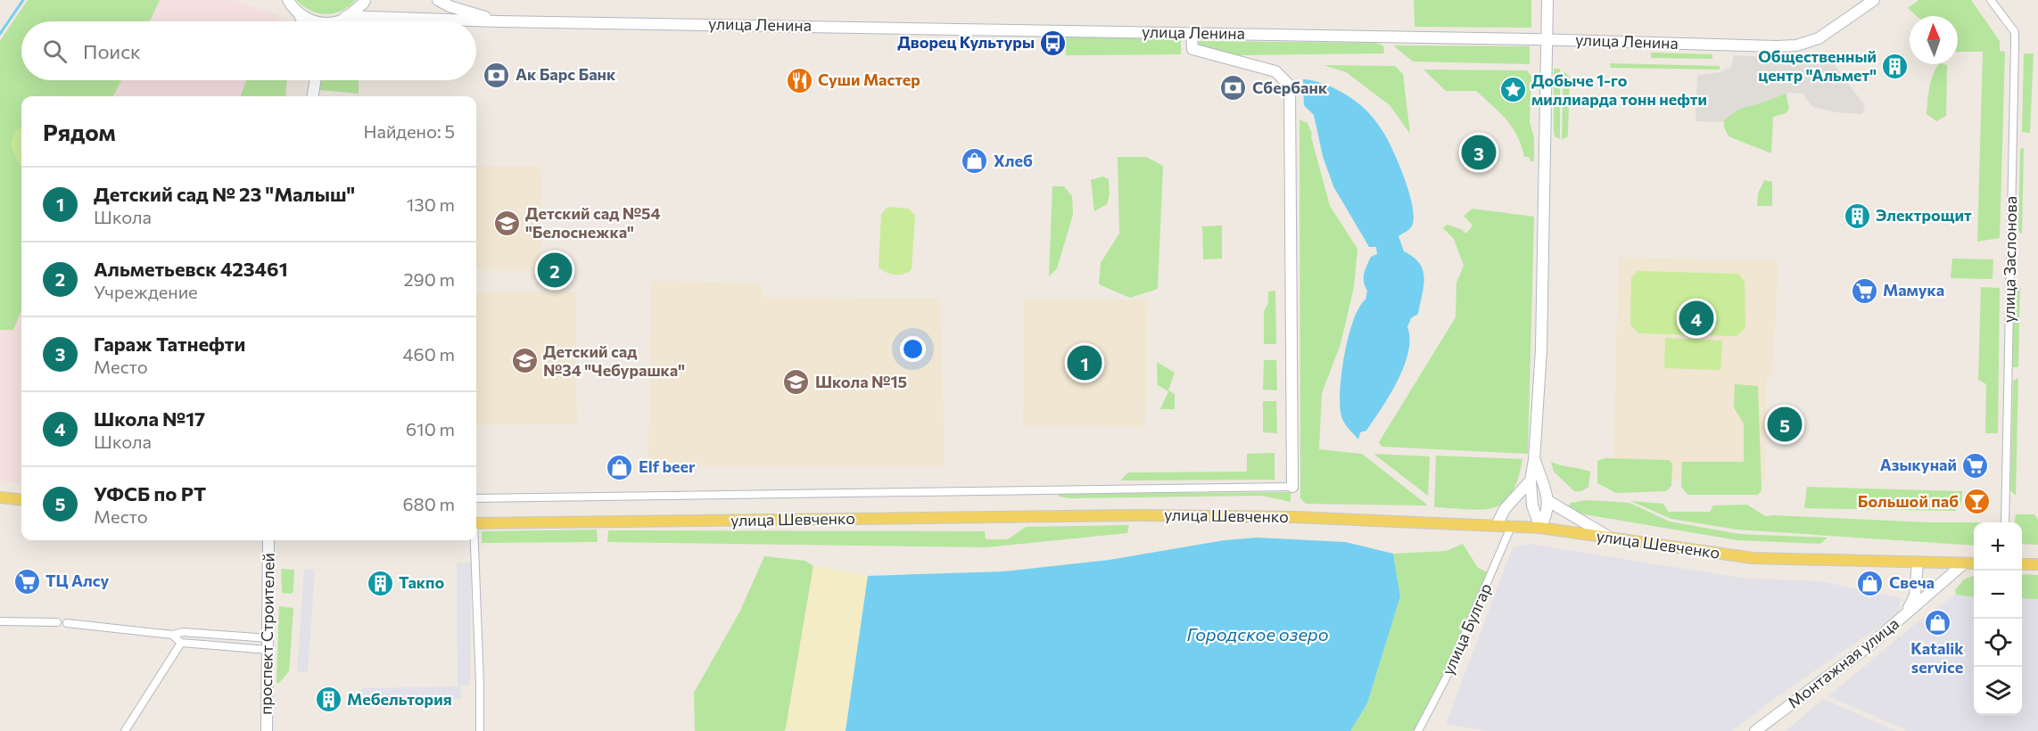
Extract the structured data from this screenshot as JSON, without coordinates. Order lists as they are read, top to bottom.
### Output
{
  "streets": {
    "main road": ["улица Шевченко"],
    "street": [
      "улица Ленина",
      "улица Заслонова",
      "улица Булгар",
      "проспект Строителей",
      "Монтажная улица"
    ]
  },
  "crossings": [
    ["улица Шевченко", "улица Булгар"],
    ["улица Шевченко", "Монтажная улица"]
  ],
  "water": ["Городское озеро"],
  "places": {
    "bus stop": ["Дворец Культуры"],
    "building": [
      "Общественный центр \"Альмет\"",
      "Электрощит",
      "Такпо",
      "Мебельтория"
    ],
    "bank": ["Ак Барс Банк", "Сбербанк"],
    "restaurant": ["Суши Мастер"],
    "place": ["Добыче 1-го миллиарда тонн нефти"],
    "shop": [
      "Хлеб",
      "Elf beer",
      "Свеча",
      "Katalik service"
    ],
    "school or university": ["Детский сад №54 \"Белоснежка\"", "Детский сад №34 \"Чебурашка\"", "Школа №15"],
    "supermarket": ["Мамука", "Азыкунай", "ТЦ Алсу"],
    "bar": ["Большой паб"]
  },
  "north": "top",
  "page": {
    "search": "Поиск",
    "heading": ["Рядом", "Найдено: 5"],
    "pins": [
      "3",
      "2",
      "4",
      "1",
      "5"
    ],
    "list": [
      {
        "mark": "1",
        "name": "Детский сад № 23 \"Малыш\"",
        "note": "Школа",
        "value": "130 m"
      },
      {
        "mark": "2",
        "name": "Альметьевск 423461",
        "note": "Учреждение",
        "value": "290 m"
      },
      {
        "mark": "3",
        "name": "Гараж Татнефти",
        "note": "Место",
        "value": "460 m"
      },
      {
        "mark": "4",
        "name": "Школа №17",
        "note": "Школа",
        "value": "610 m"
      },
      {
        "mark": "5",
        "name": "УФСБ по РТ",
        "note": "Место",
        "value": "680 m"
      }
    ],
    "map_buttons": ["+", "−"]
  }
}
